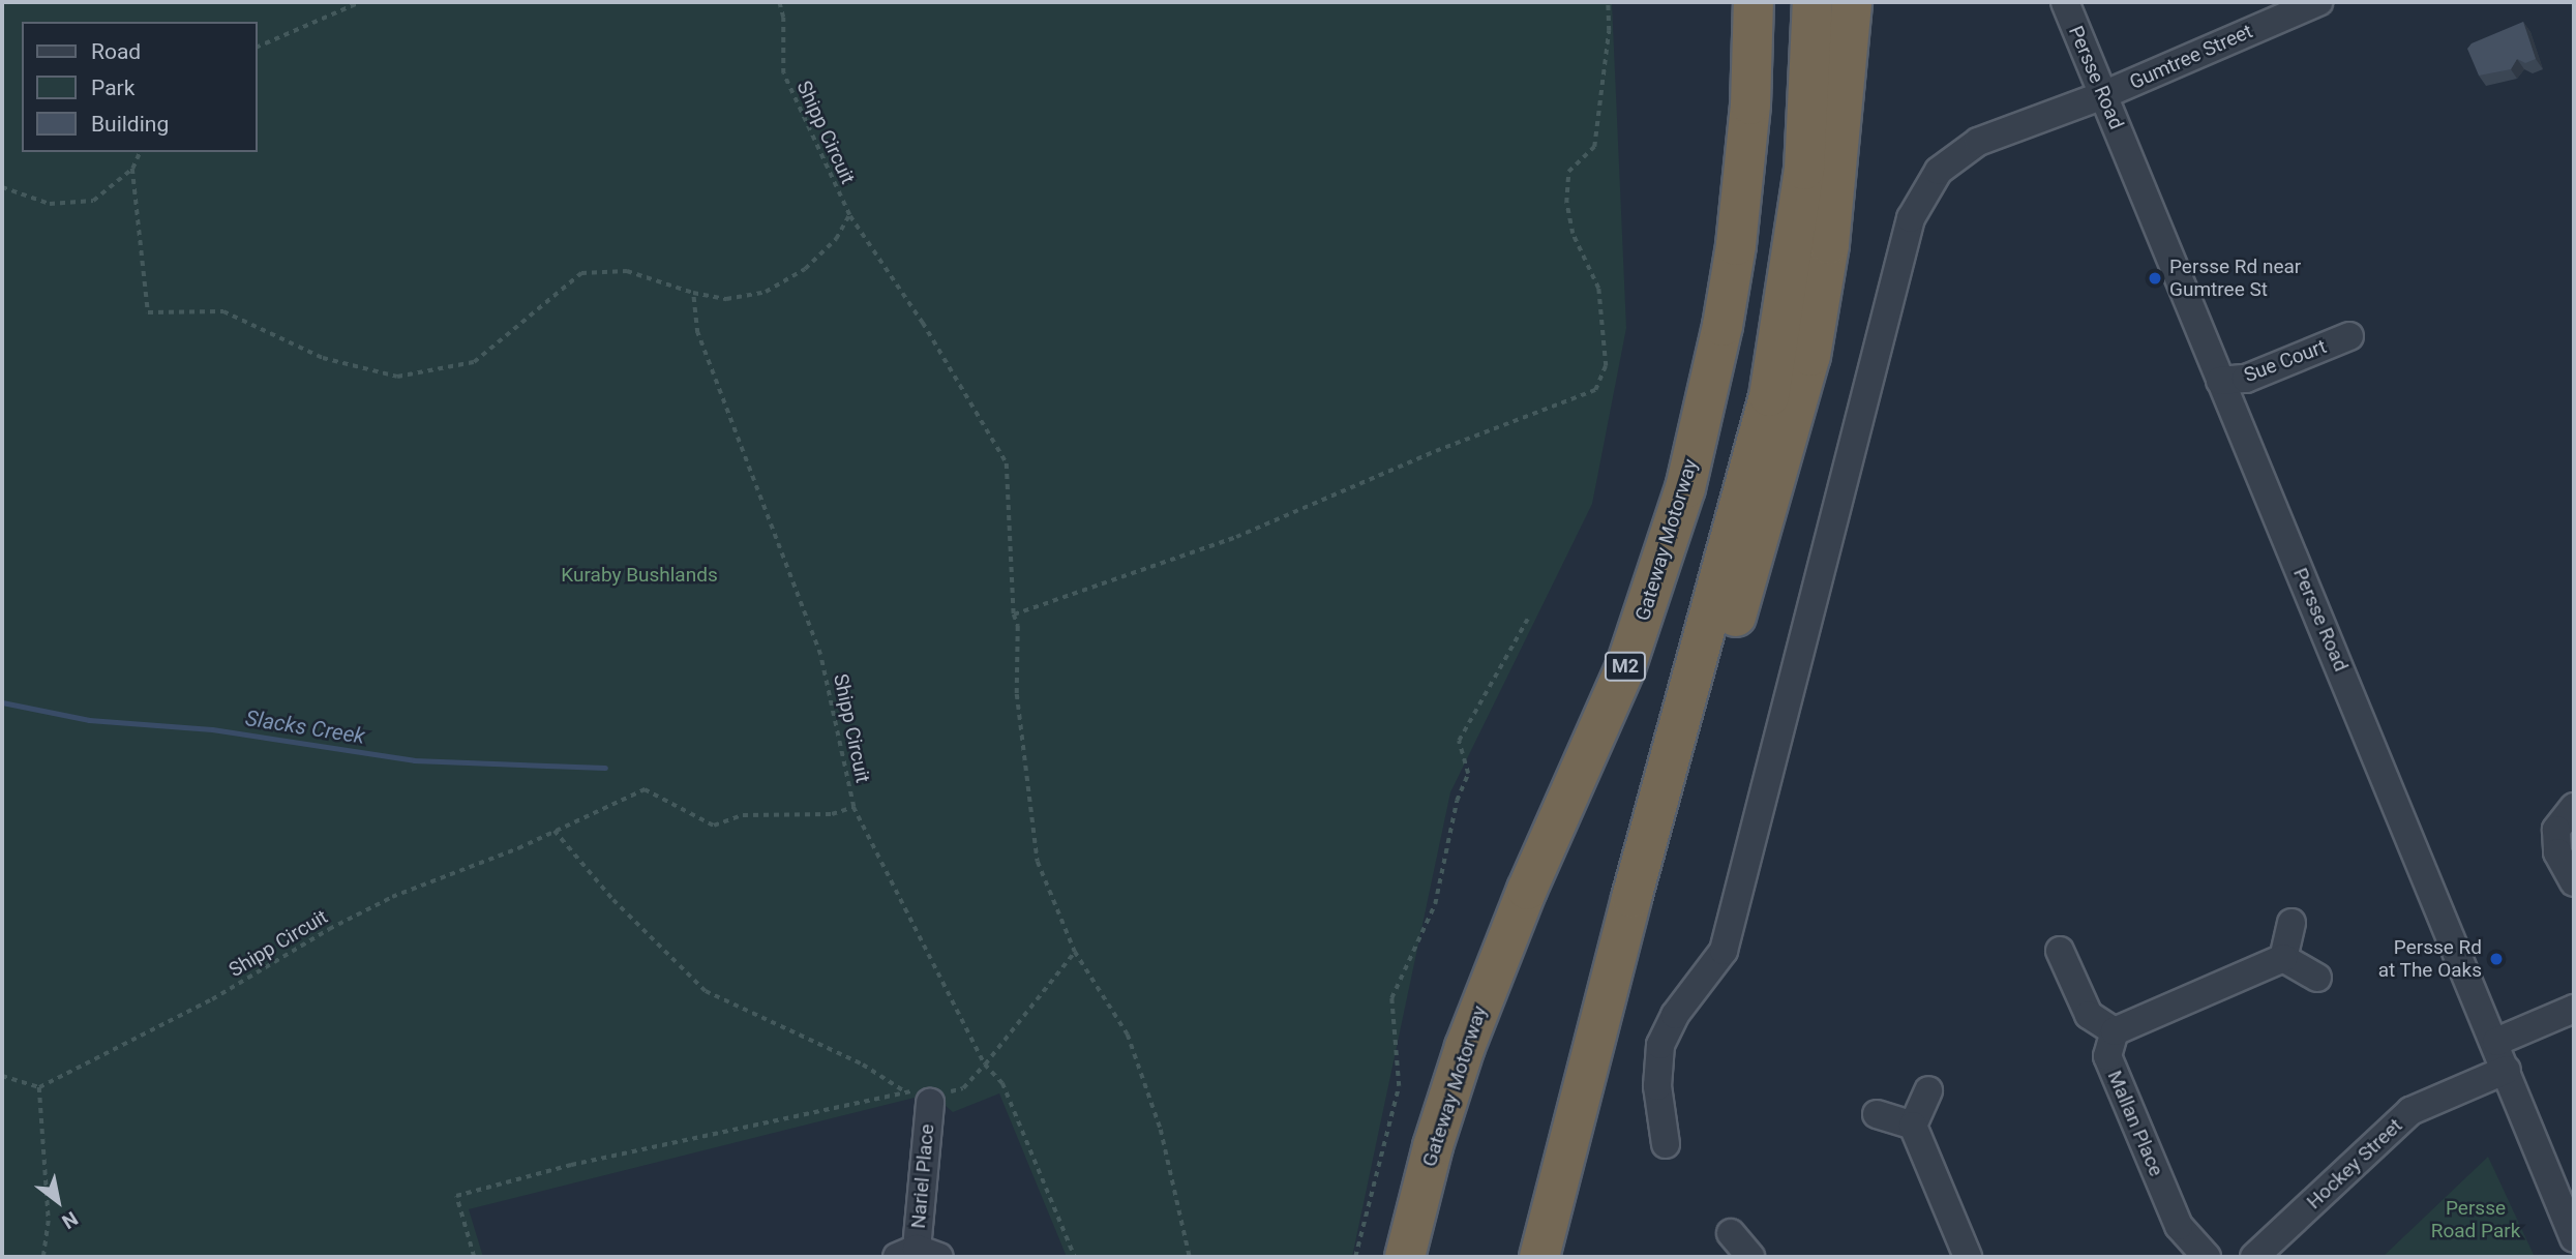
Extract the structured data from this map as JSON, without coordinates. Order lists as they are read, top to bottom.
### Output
{
  "streets": {
    "highway": ["Gateway Motorway", "M2"],
    "street": [
      "Gumtree Street",
      "Persse Road",
      "Sue Court",
      "Mallan Place",
      "Hockey Street",
      "Nariel Place"
    ],
    "path": ["Shipp Circuit"]
  },
  "crossings": [
    ["Gumtree Street", "Persse Road"],
    ["Persse Road", "Sue Court"],
    ["Persse Road", "Hockey Street"]
  ],
  "water": ["Slacks Creek"],
  "parks": ["Kuraby Bushlands", "Persse Road Park"],
  "places": ["Persse Rd near Gumtree St", "Persse Rd at The Oaks"],
  "legend": ["Road", "Park", "Building"],
  "north": "bottom right"
}
